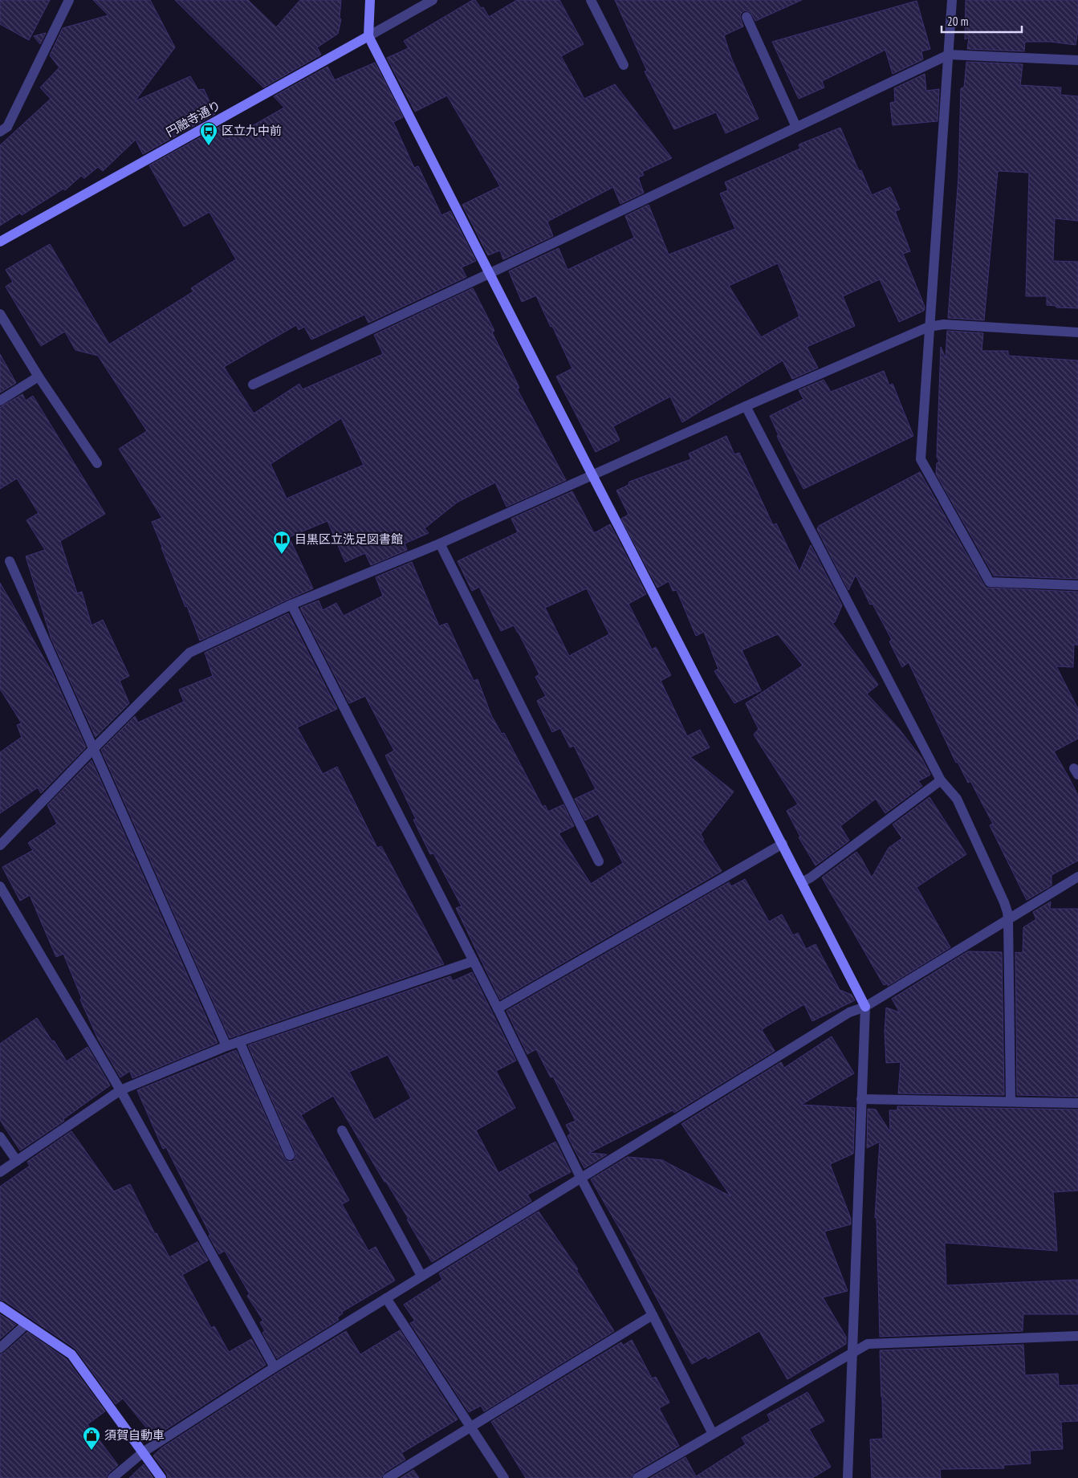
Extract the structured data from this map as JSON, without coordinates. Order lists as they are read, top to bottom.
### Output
{
  "streets": {
    "street": ["円融寺通り"]
  },
  "places": {
    "bus stop": ["区立九中前"],
    "library": ["目黒区立洗足図書館"],
    "shop": ["須賀自動車"]
  },
  "scale_bar": "20 m"
}
